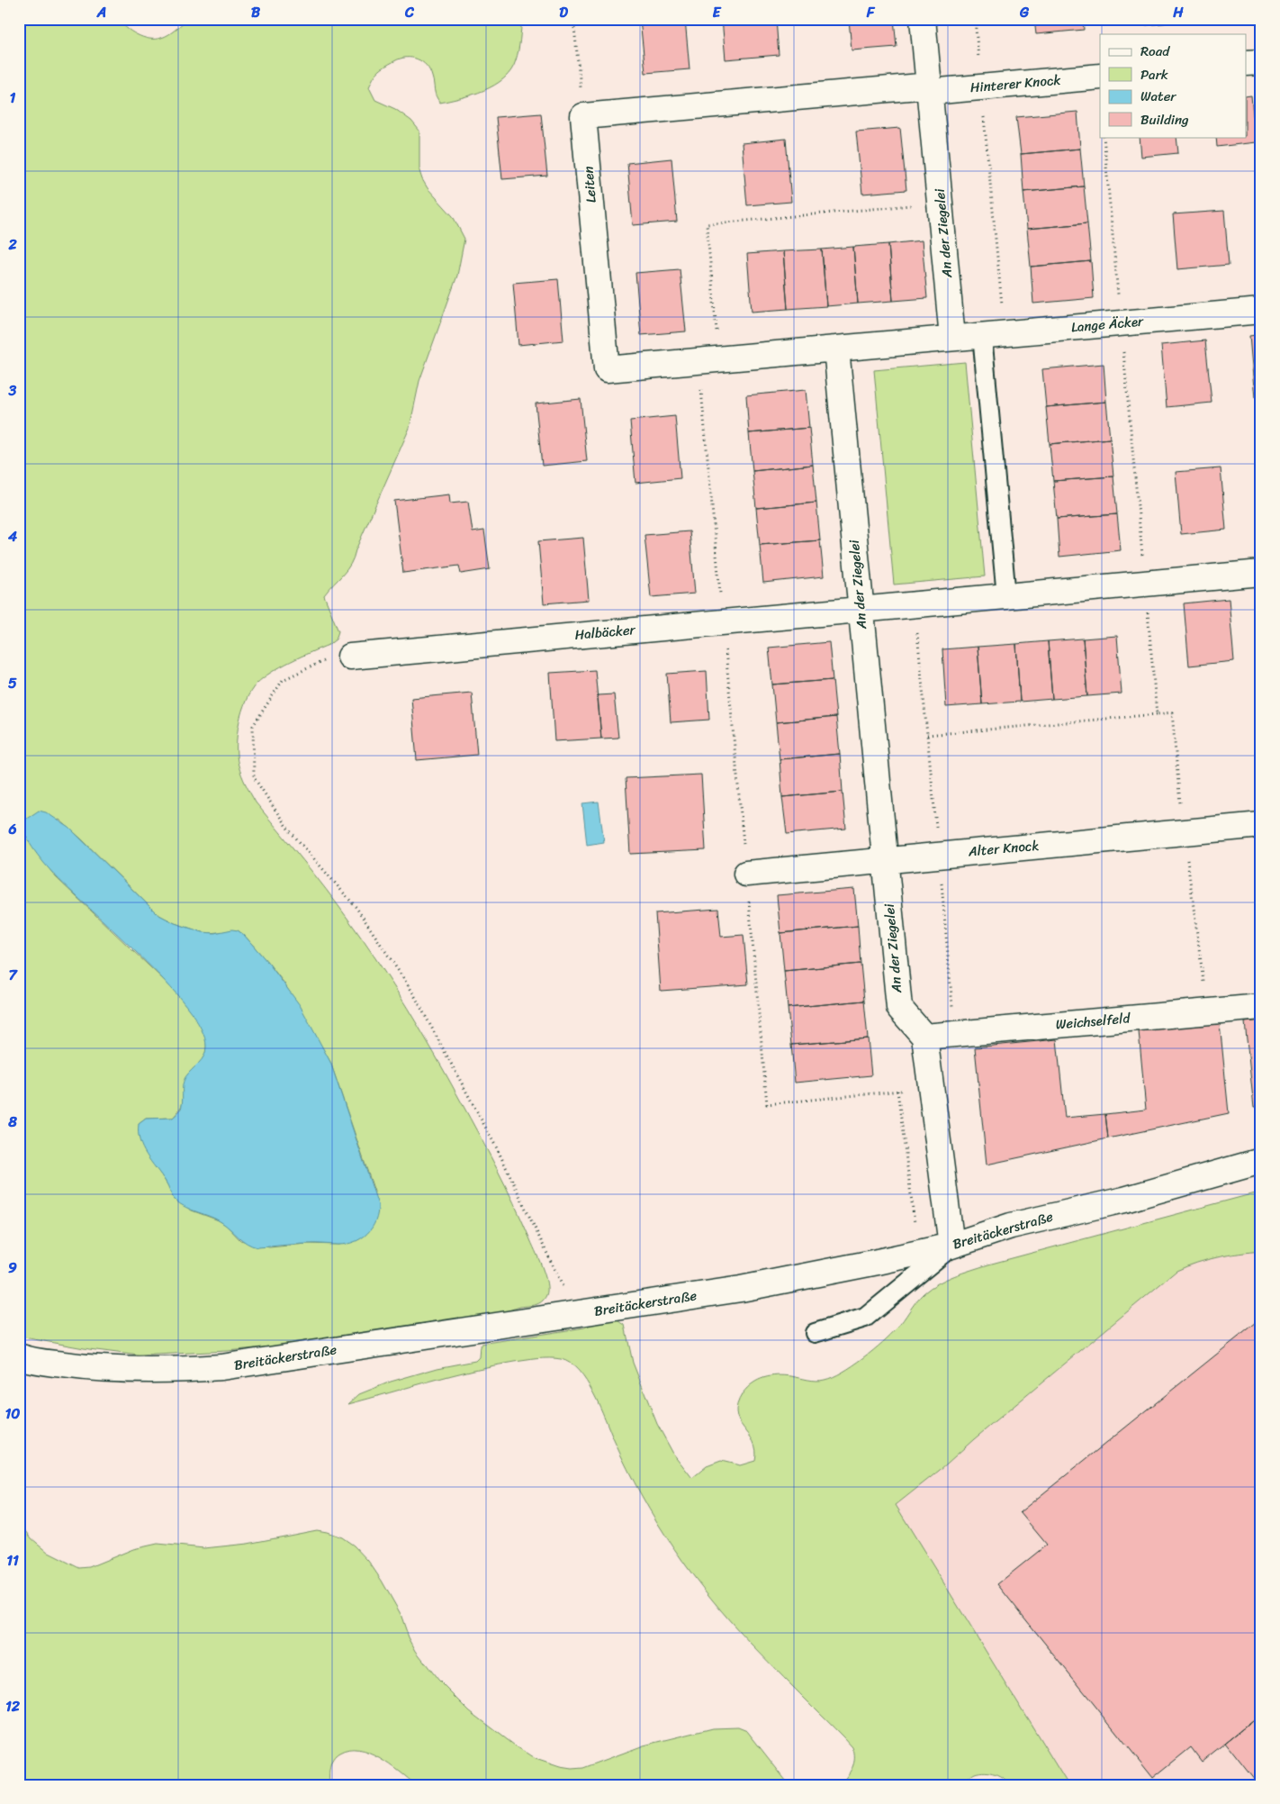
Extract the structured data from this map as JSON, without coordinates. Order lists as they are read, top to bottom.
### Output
{
  "streets": {
    "street": [
      "Hinterer Knock",
      "Leiten",
      "An der Ziegelei",
      "Lange Äcker",
      "Halbäcker",
      "Alter Knock",
      "Weichselfeld",
      "Breitäckerstraße"
    ]
  },
  "crossings": [
    ["Hinterer Knock", "An der Ziegelei"],
    ["Leiten", "An der Ziegelei"],
    ["An der Ziegelei", "Lange Äcker"],
    ["An der Ziegelei", "Halbäcker"],
    ["An der Ziegelei", "Alter Knock"],
    ["An der Ziegelei", "Weichselfeld"]
  ],
  "legend": [
    "Road",
    "Park",
    "Water",
    "Building"
  ],
  "grid": {
    "columns": [
      "A",
      "B",
      "C",
      "D",
      "E",
      "F",
      "G",
      "H"
    ],
    "rows": [
      "1",
      "2",
      "3",
      "4",
      "5",
      "6",
      "7",
      "8",
      "9",
      "10",
      "11",
      "12"
    ]
  }
}
